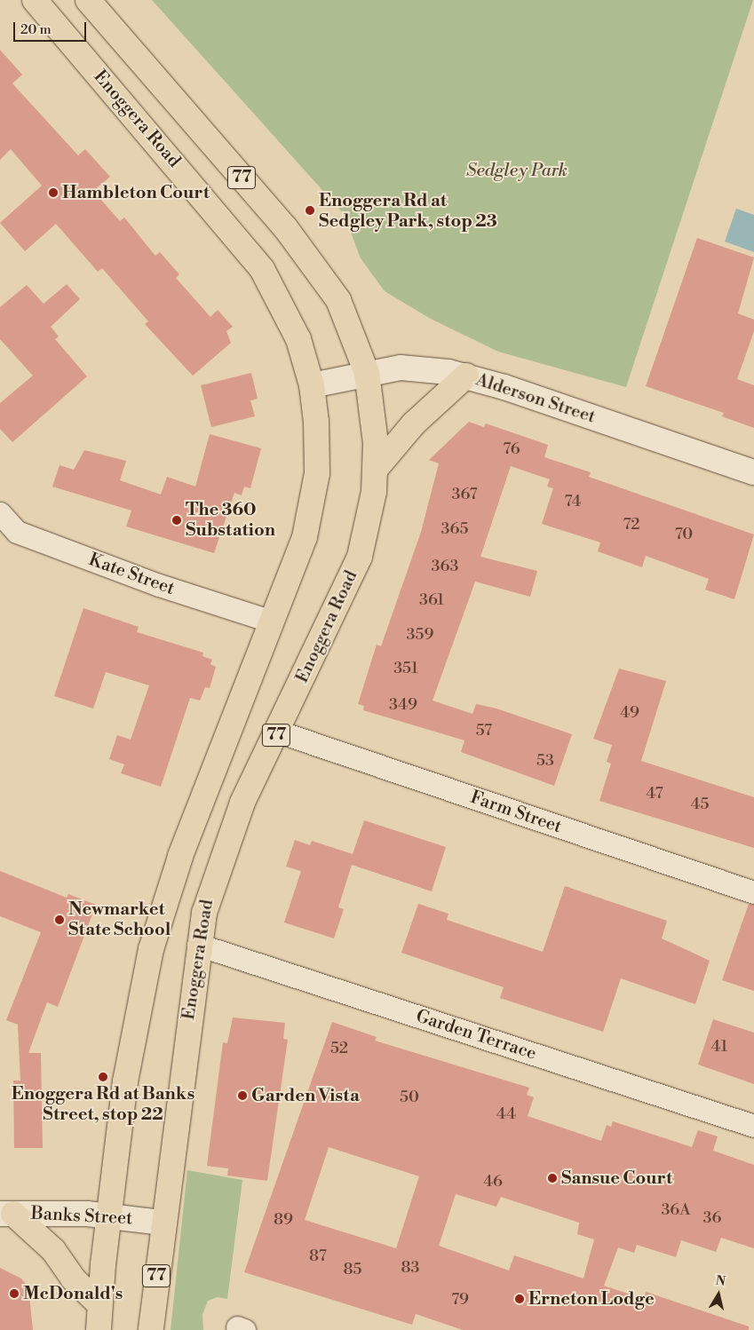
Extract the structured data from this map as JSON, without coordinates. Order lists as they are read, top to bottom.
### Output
{
  "streets": {
    "main road": ["Enoggera Road", "77"],
    "street": [
      "Alderson Street",
      "Kate Street",
      "Farm Street",
      "Garden Terrace",
      "Banks Street"
    ]
  },
  "crossings": [
    ["Enoggera Road", "Alderson Street"],
    ["Enoggera Road", "Kate Street"],
    ["Enoggera Road", "Farm Street"],
    ["Enoggera Road", "Garden Terrace"],
    ["Enoggera Road", "Banks Street"]
  ],
  "parks": ["Sedgley Park"],
  "places": [
    "Hambleton Court",
    "Enoggera Rd at Sedgley Park, stop 23",
    "The 360 Substation",
    "Newmarket State School",
    "Enoggera Rd at Banks Street, stop 22",
    "Garden Vista",
    "Sansue Court",
    "McDonald's",
    "Erneton Lodge"
  ],
  "house_numbers": [
    "76",
    "367",
    "74",
    "72",
    "365",
    "70",
    "363",
    "361",
    "359",
    "351",
    "349",
    "49",
    "57",
    "53",
    "47",
    "45",
    "41",
    "52",
    "50",
    "44",
    "46",
    "36A",
    "36",
    "89",
    "87",
    "83",
    "85",
    "79"
  ],
  "scale_bar": "20 m",
  "north": "top"
}
